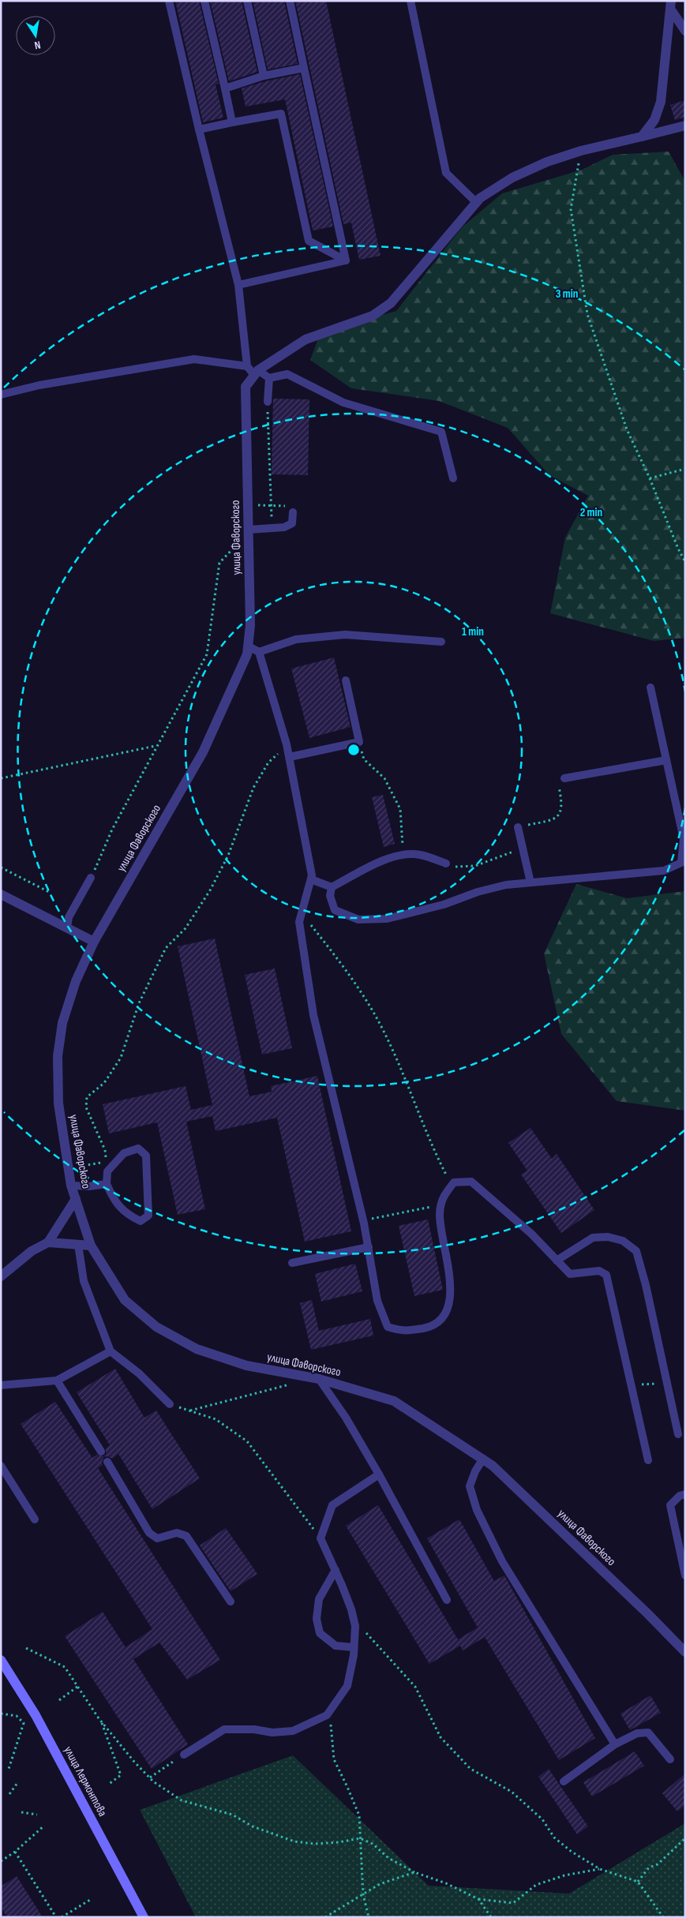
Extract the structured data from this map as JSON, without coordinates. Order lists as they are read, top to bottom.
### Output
{
  "streets": {
    "main road": ["улица Лермонтова"],
    "street": ["улица Фаворского"]
  },
  "north": "bottom",
  "rings": ["3 min", "2 min", "1 min"]
}
